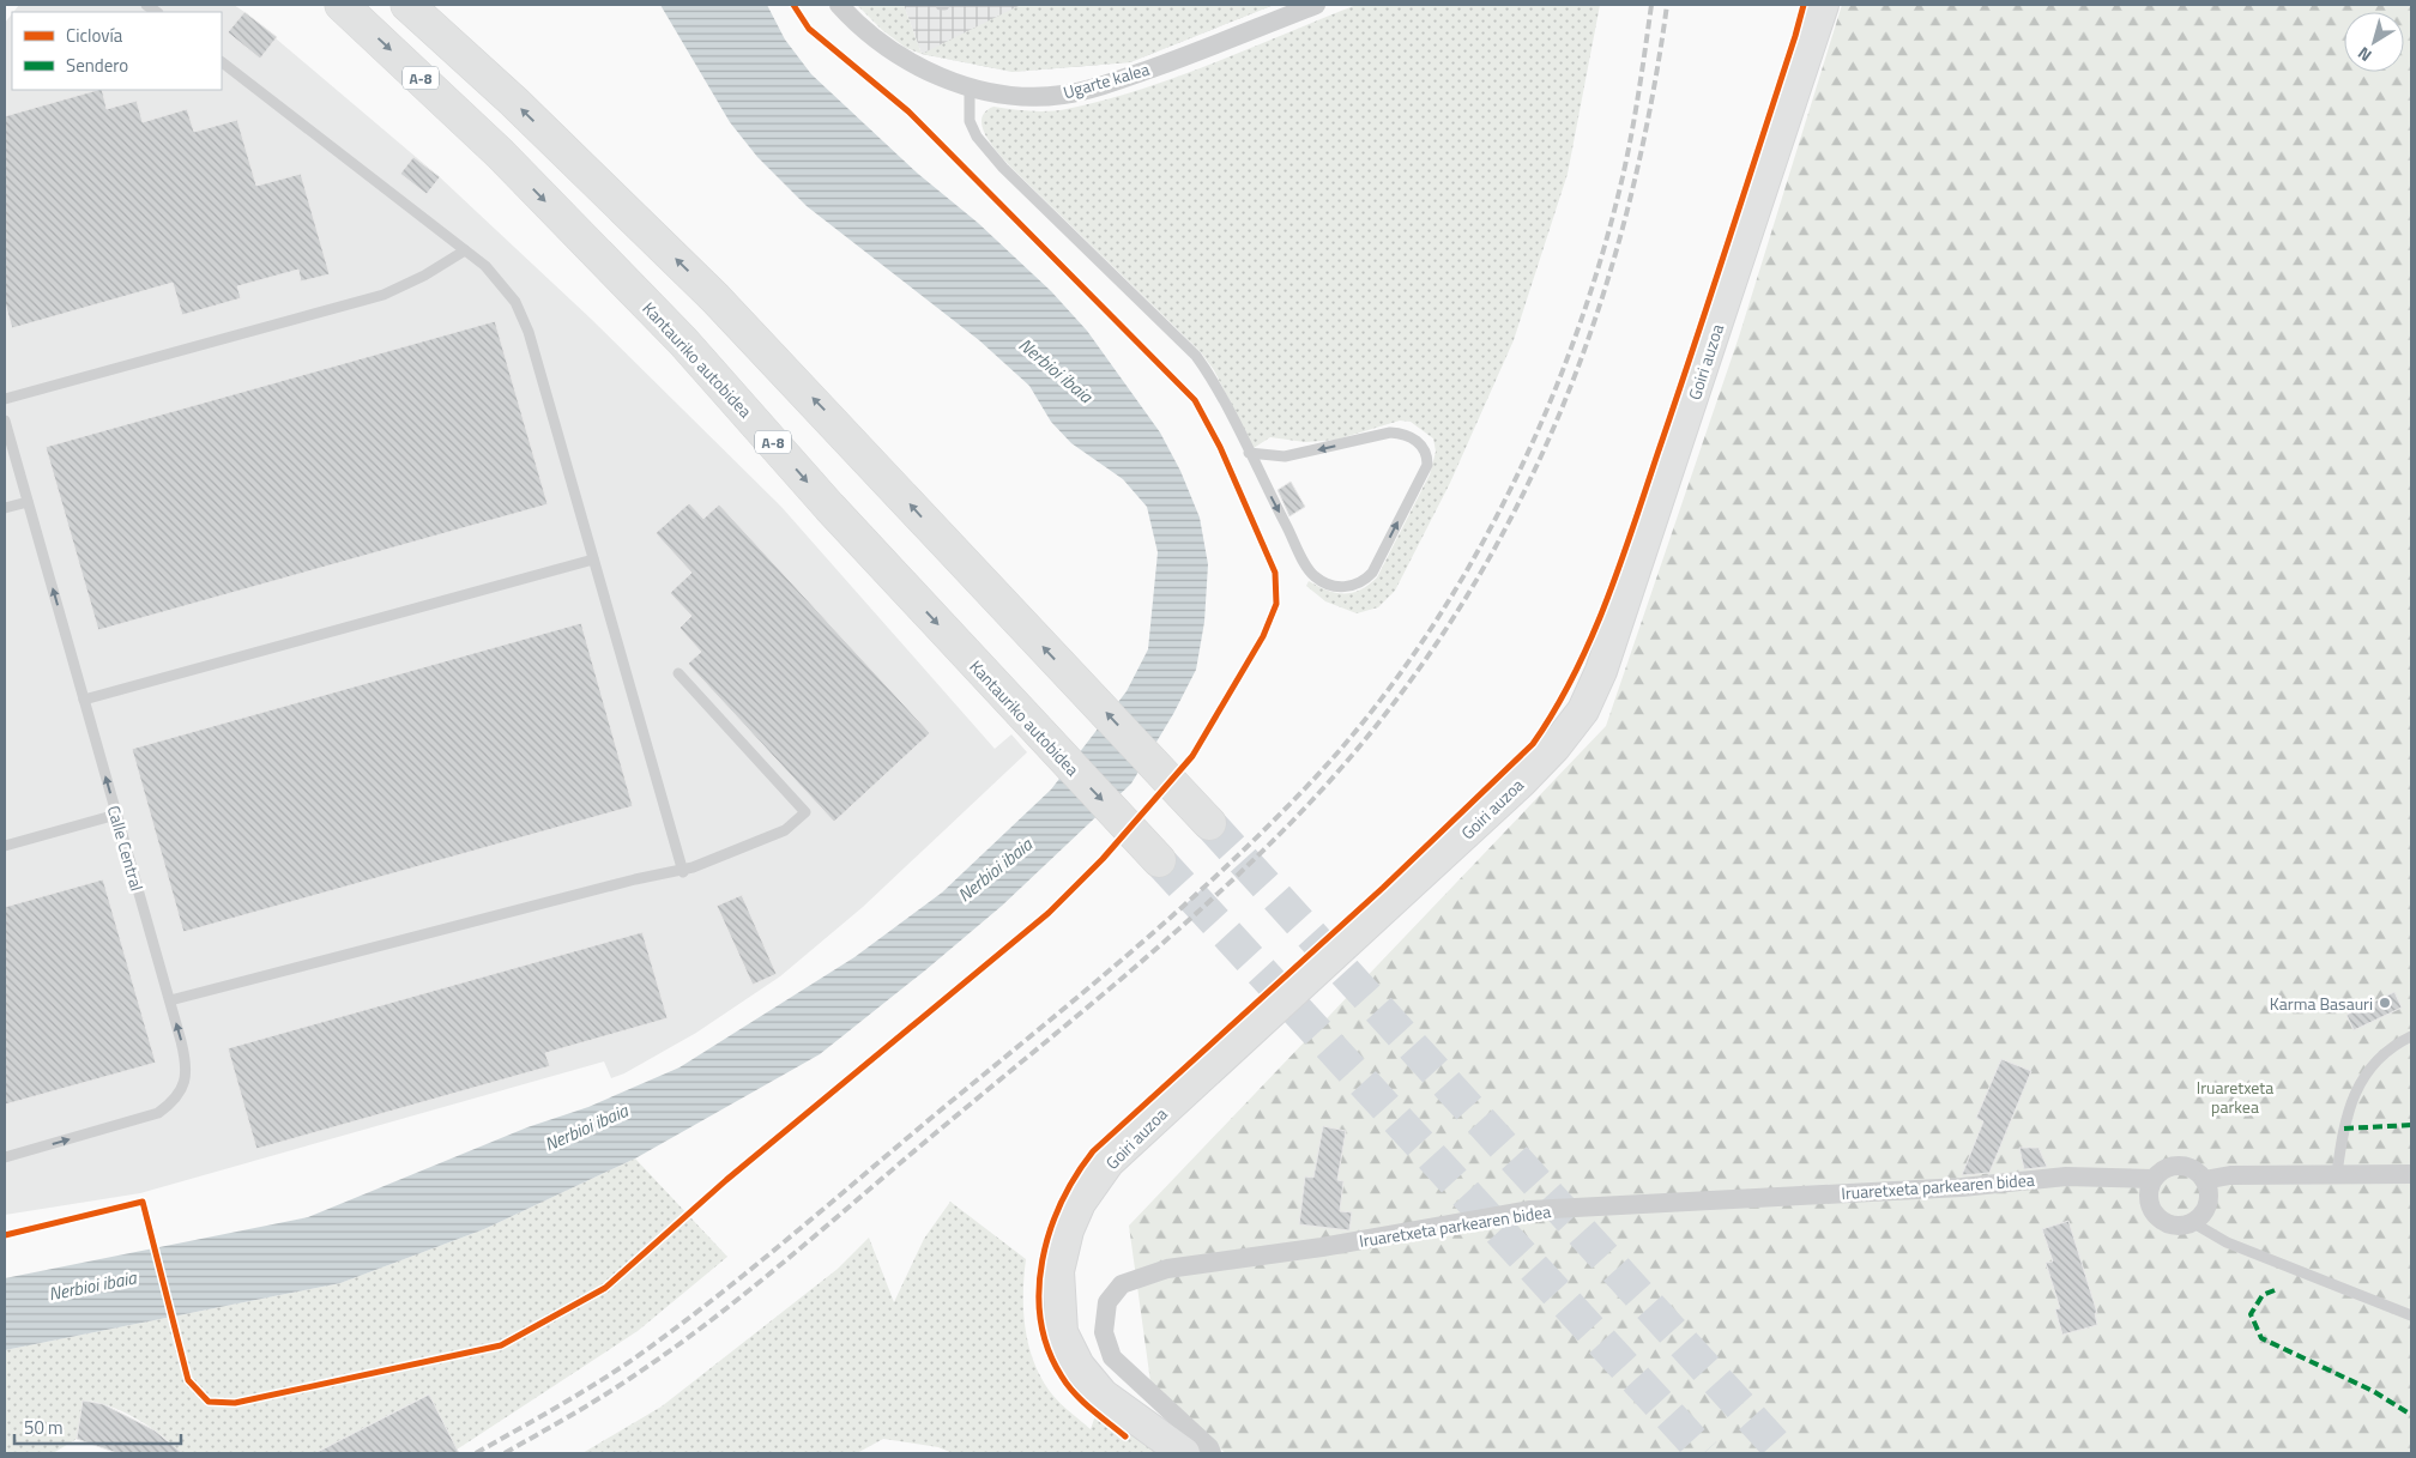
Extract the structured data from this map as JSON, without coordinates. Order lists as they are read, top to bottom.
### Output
{
  "streets": {
    "highway": ["A-8", "Kantauriko autobidea"],
    "main road": ["Goiri auzoa"],
    "street": ["Ugarte kalea", "Iruaretxeta parkearen bidea"],
    "lane": ["Calle Central"]
  },
  "water": ["Nerbioi ibaia"],
  "parks": ["Iruaretxeta parkea"],
  "places": ["Karma Basauri"],
  "legend": ["Ciclovía", "Sendero"],
  "scale_bar": "50 m",
  "north": "bottom left"
}
